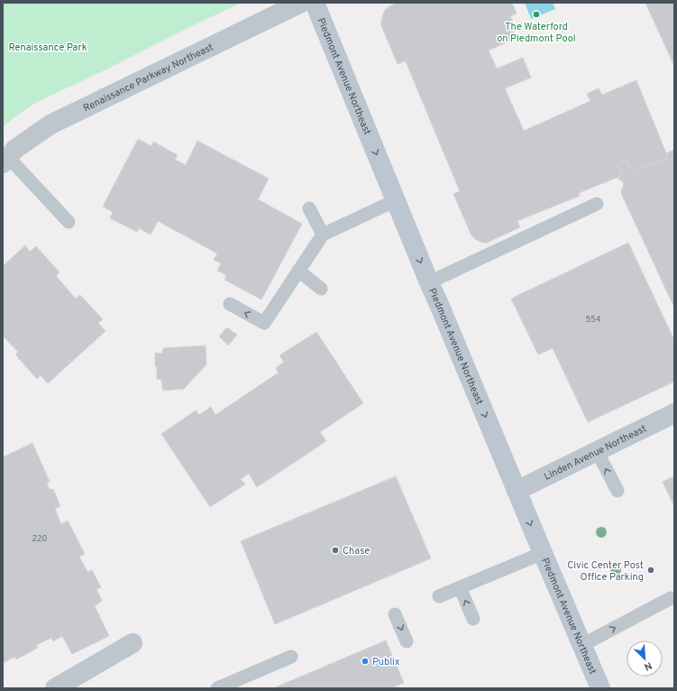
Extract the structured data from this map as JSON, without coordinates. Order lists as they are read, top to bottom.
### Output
{
  "streets": {
    "main road": ["Piedmont Avenue Northeast"],
    "street": ["Renaissance Parkway Northeast", "Linden Avenue Northeast"]
  },
  "crossings": [
    ["Piedmont Avenue Northeast", "Linden Avenue Northeast"]
  ],
  "one_way": ["Piedmont Avenue Northeast"],
  "parks": ["Renaissance Park"],
  "places": [
    "The Waterford on Piedmont Pool",
    "Chase",
    "Civic Center Post Office Parking",
    "Publix"
  ],
  "house_numbers": ["554", "220"],
  "north": "bottom right"
}
